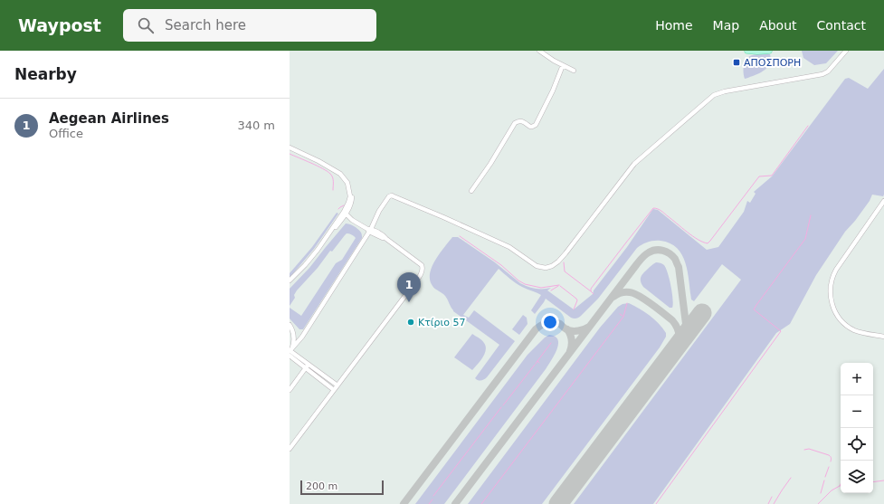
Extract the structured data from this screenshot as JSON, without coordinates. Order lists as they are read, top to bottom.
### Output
{
  "places": {
    "transit": ["ΑΠΟΣΠΟΡΗ"],
    "other": ["Κτίριο 57"]
  },
  "scale_bar": "200 m",
  "page": {
    "header": "Waypost",
    "search": "Search here",
    "nav": [
      "Home",
      "Map",
      "About",
      "Contact"
    ],
    "heading": "Nearby",
    "list": [
      {
        "mark": "1",
        "name": "Aegean Airlines",
        "note": "Office",
        "value": "340 m"
      }
    ],
    "pins": "1",
    "map_buttons": ["+", "−"],
    "scale": "200 m"
  }
}
